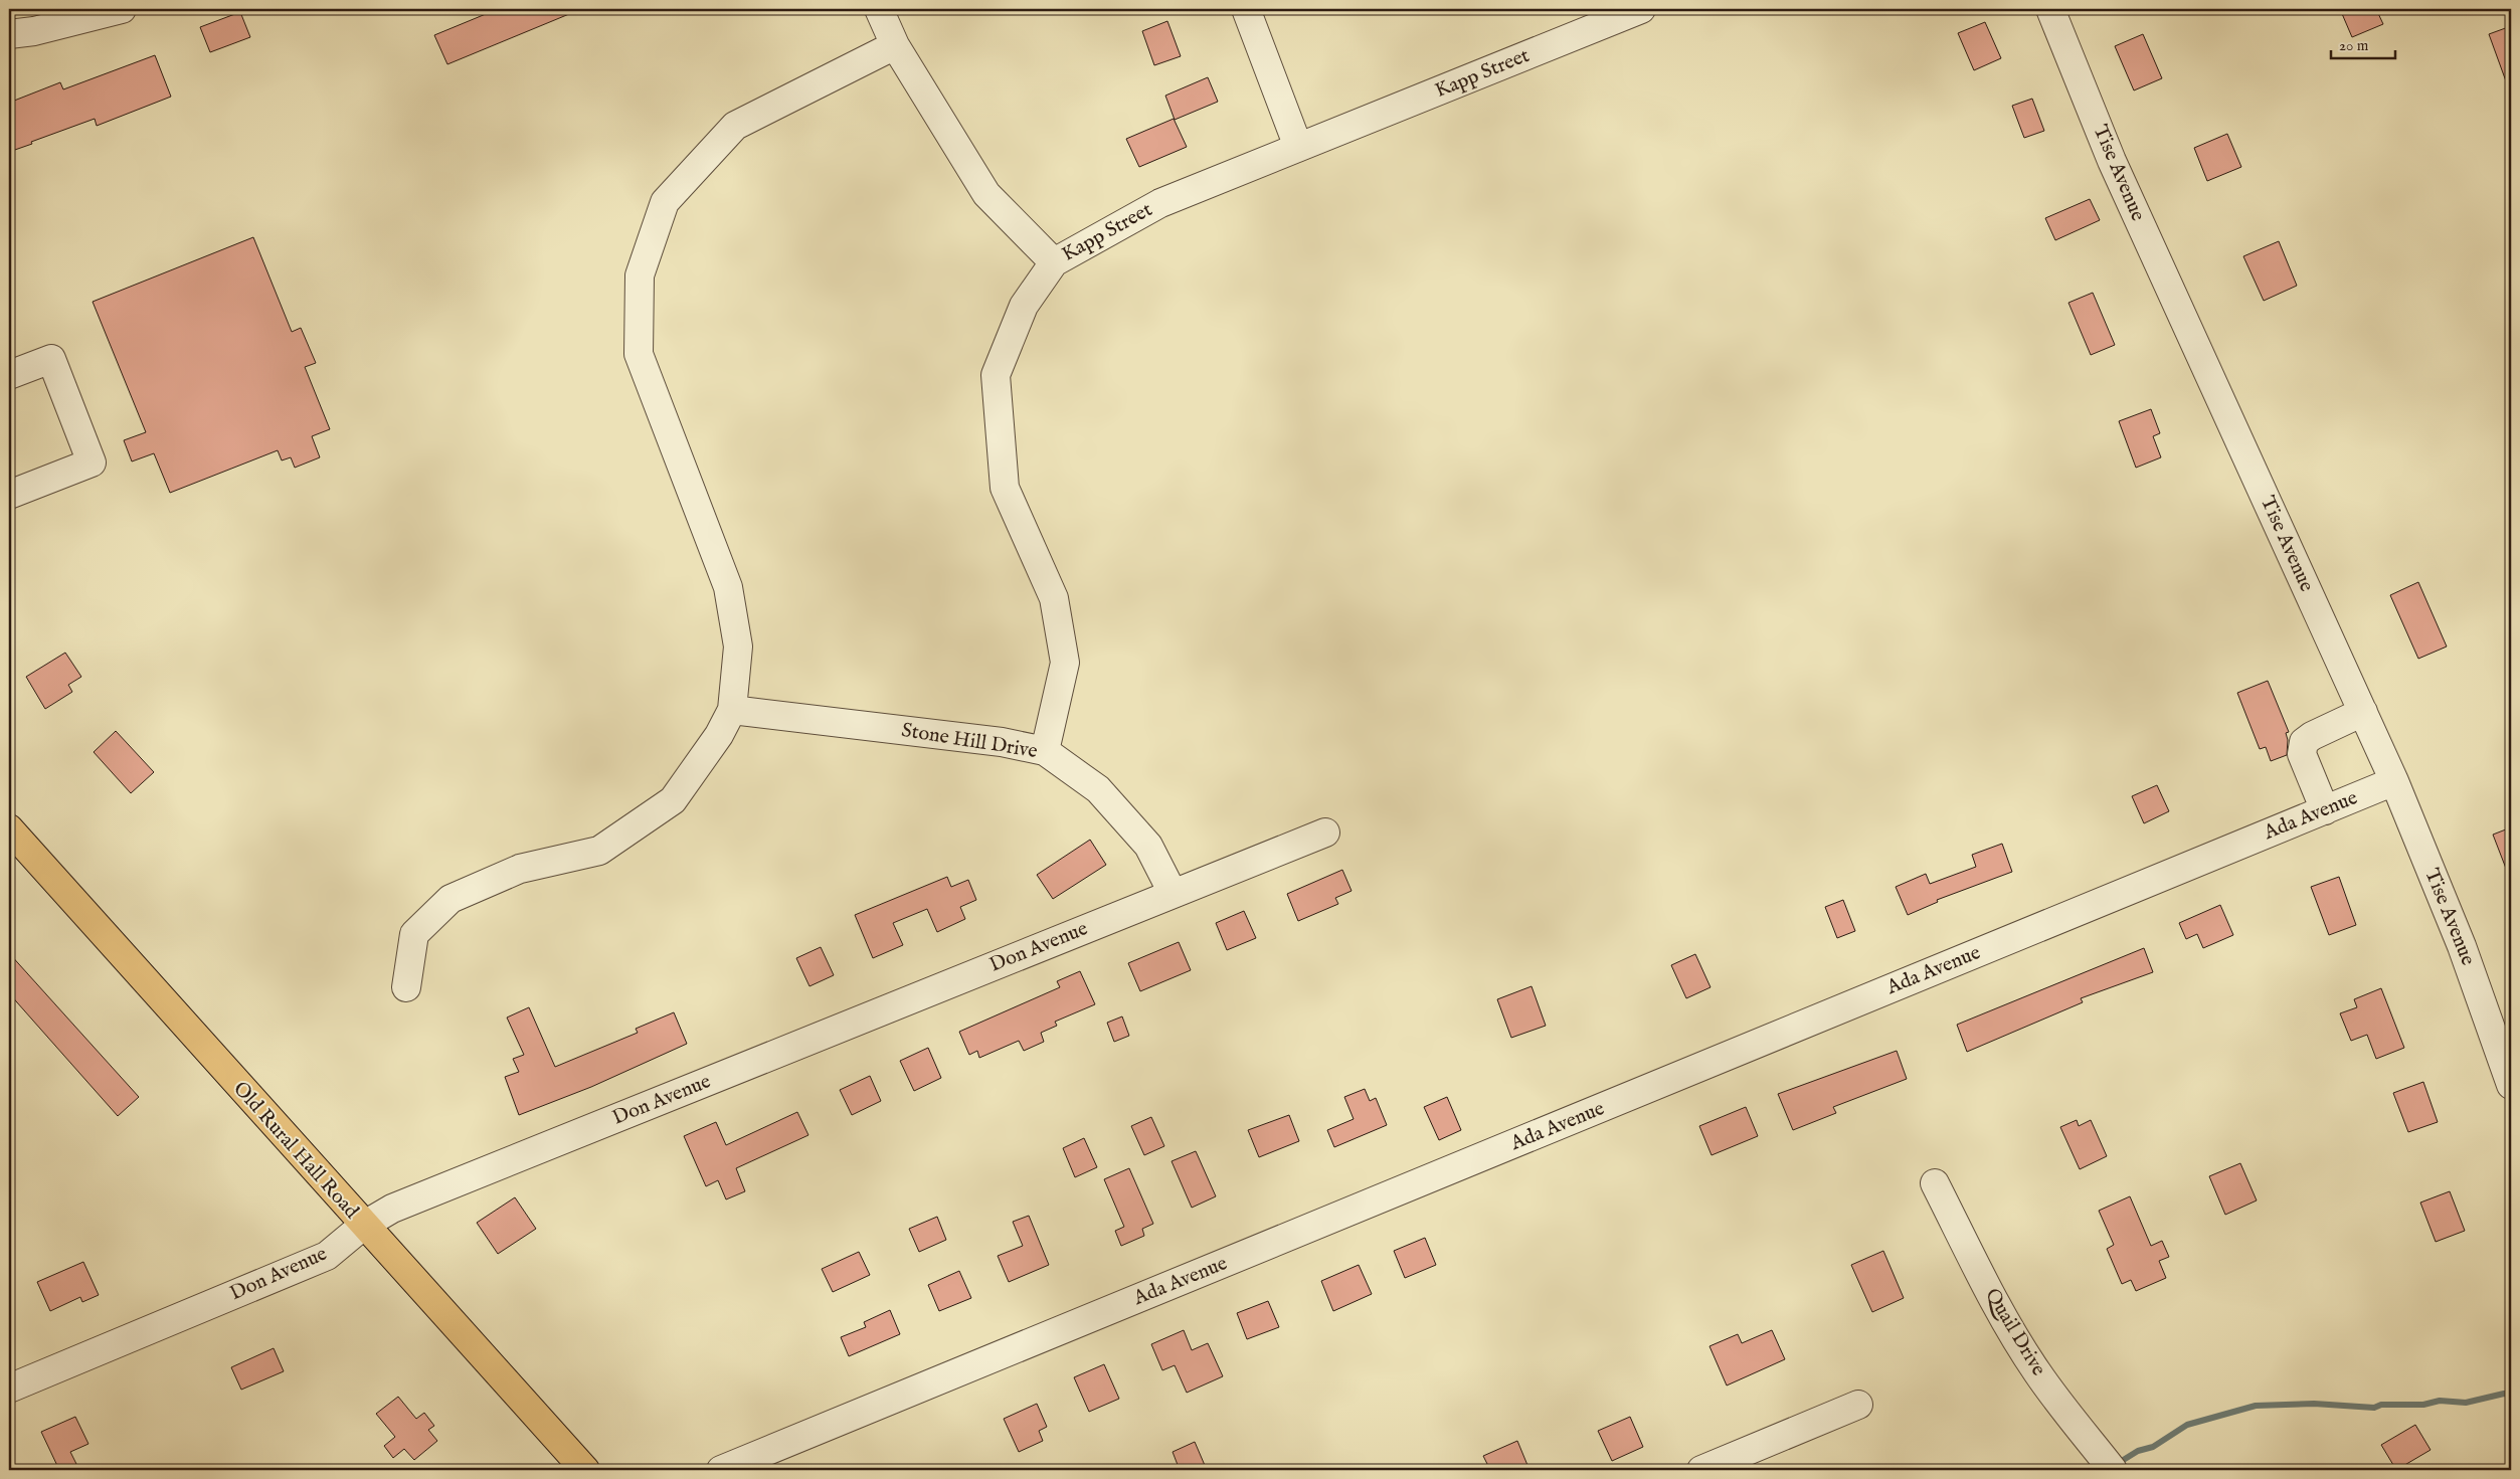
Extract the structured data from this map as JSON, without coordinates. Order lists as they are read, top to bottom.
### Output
{
  "streets": {
    "main road": ["Old Rural Hall Road"],
    "street": [
      "Kapp Street",
      "Tise Avenue",
      "Stone Hill Drive",
      "Ada Avenue",
      "Don Avenue",
      "Quail Drive"
    ]
  },
  "crossings": [
    ["Kapp Street", "Stone Hill Drive"],
    ["Tise Avenue", "Ada Avenue"],
    ["Stone Hill Drive", "Don Avenue"],
    ["Don Avenue", "Old Rural Hall Road"]
  ],
  "scale_bar": "20 m"
}
